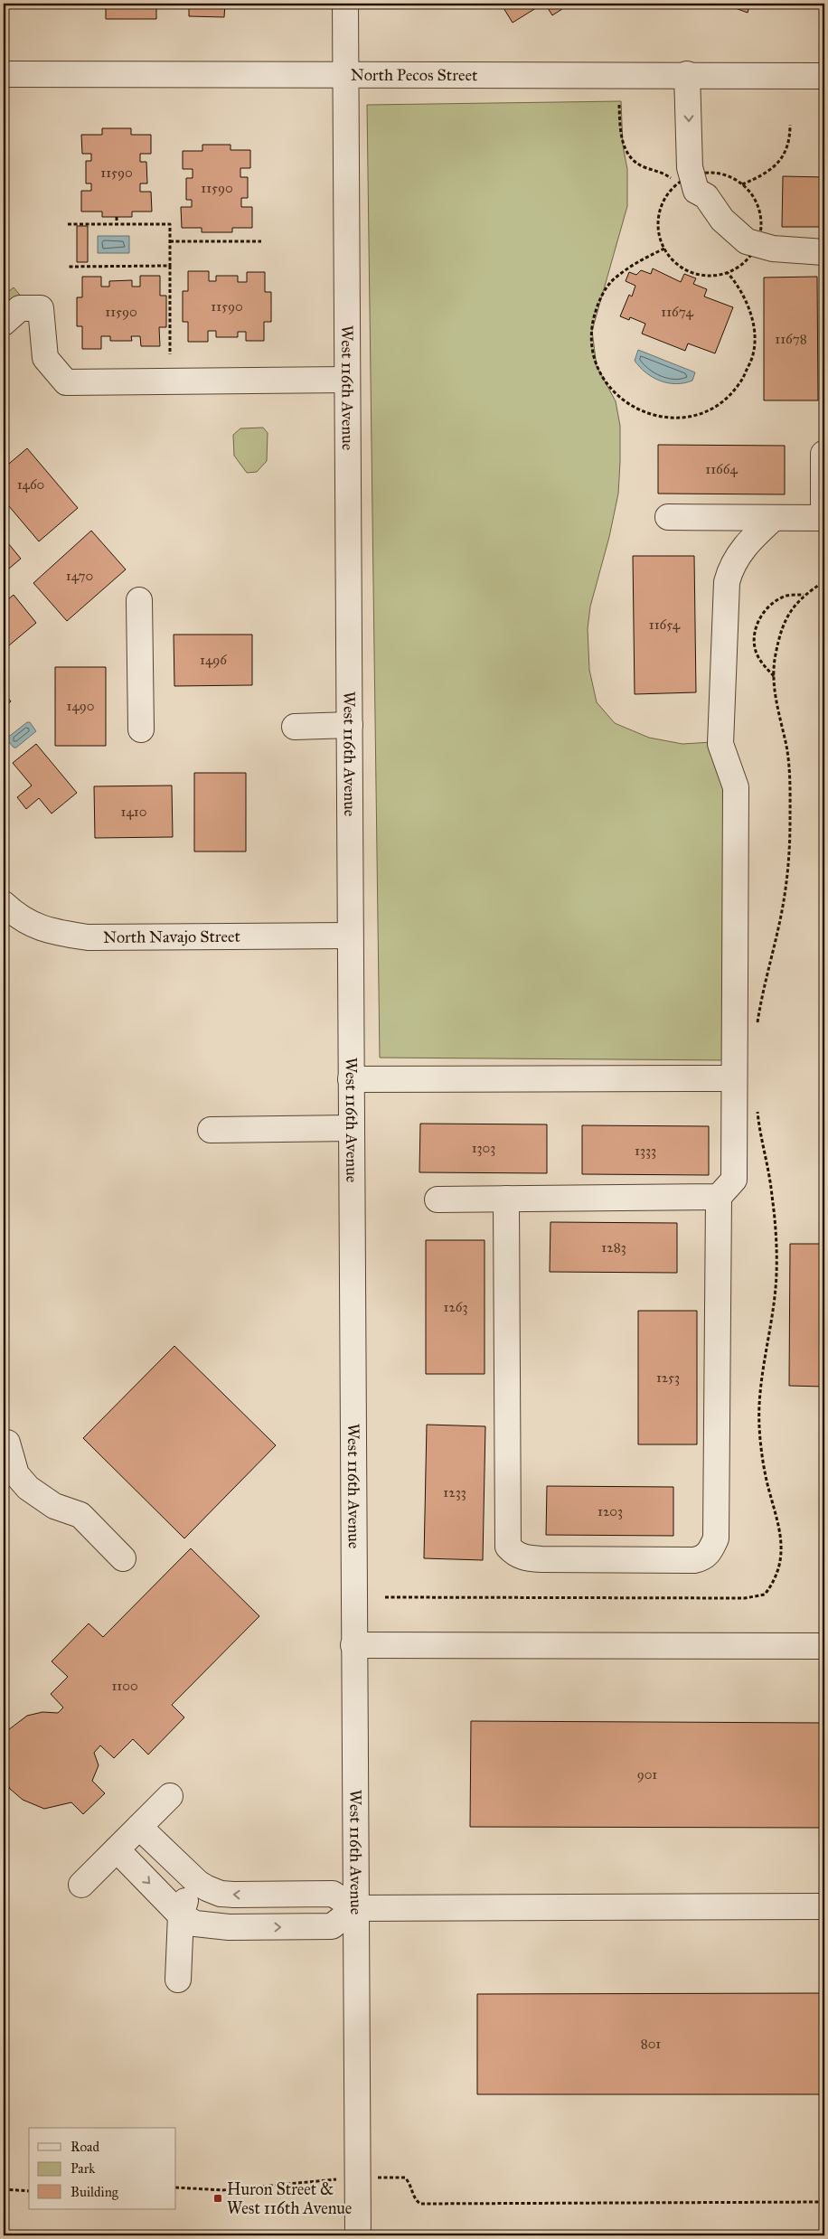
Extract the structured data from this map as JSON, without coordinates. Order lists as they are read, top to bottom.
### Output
{
  "streets": {
    "street": ["North Pecos Street", "West 116th Avenue", "North Navajo Street"]
  },
  "crossings": [
    ["North Pecos Street", "West 116th Avenue"],
    ["West 116th Avenue", "North Navajo Street"]
  ],
  "places": {
    "transit": ["Huron Street & West 116th Avenue"]
  },
  "house_numbers": [
    "11590",
    "11590",
    "11590",
    "11590",
    "11674",
    "11678",
    "11664",
    "1460",
    "1470",
    "11654",
    "1496",
    "1490",
    "1410",
    "1303",
    "1333",
    "1283",
    "1263",
    "1253",
    "1233",
    "1203",
    "1100",
    "901",
    "801"
  ],
  "legend": ["Road", "Park", "Building"]
}
